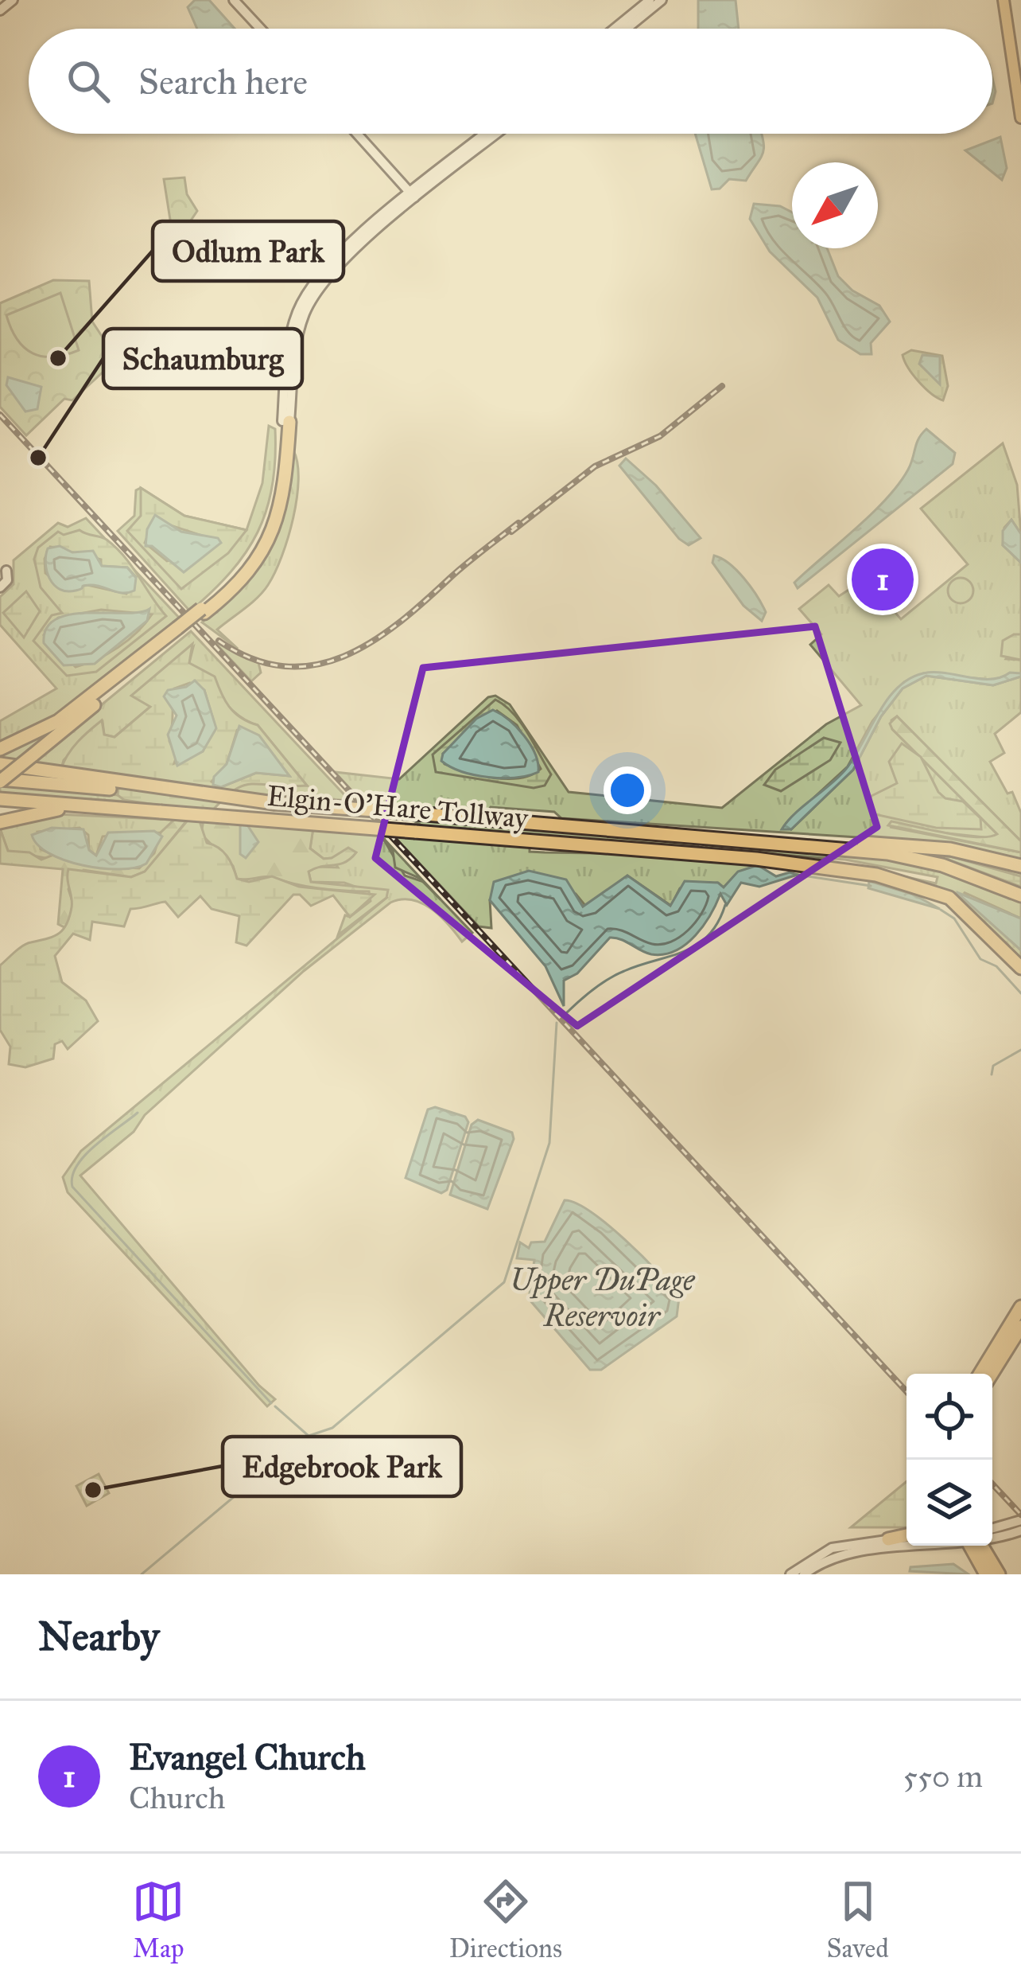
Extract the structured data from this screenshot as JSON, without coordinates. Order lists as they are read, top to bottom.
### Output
{
  "streets": {
    "highway": ["Elgin-O'Hare Tollway"]
  },
  "water": ["Upper DuPage Reservoir"],
  "places": ["Odlum Park", "Schaumburg", "Edgebrook Park"],
  "north": "bottom left",
  "page": {
    "search": "Search here",
    "pins": "1",
    "heading": "Nearby",
    "list": [
      {
        "mark": "1",
        "name": "Evangel Church",
        "note": "Church",
        "value": "550 m"
      }
    ],
    "nav": ["Map", "Directions", "Saved"]
  }
}
